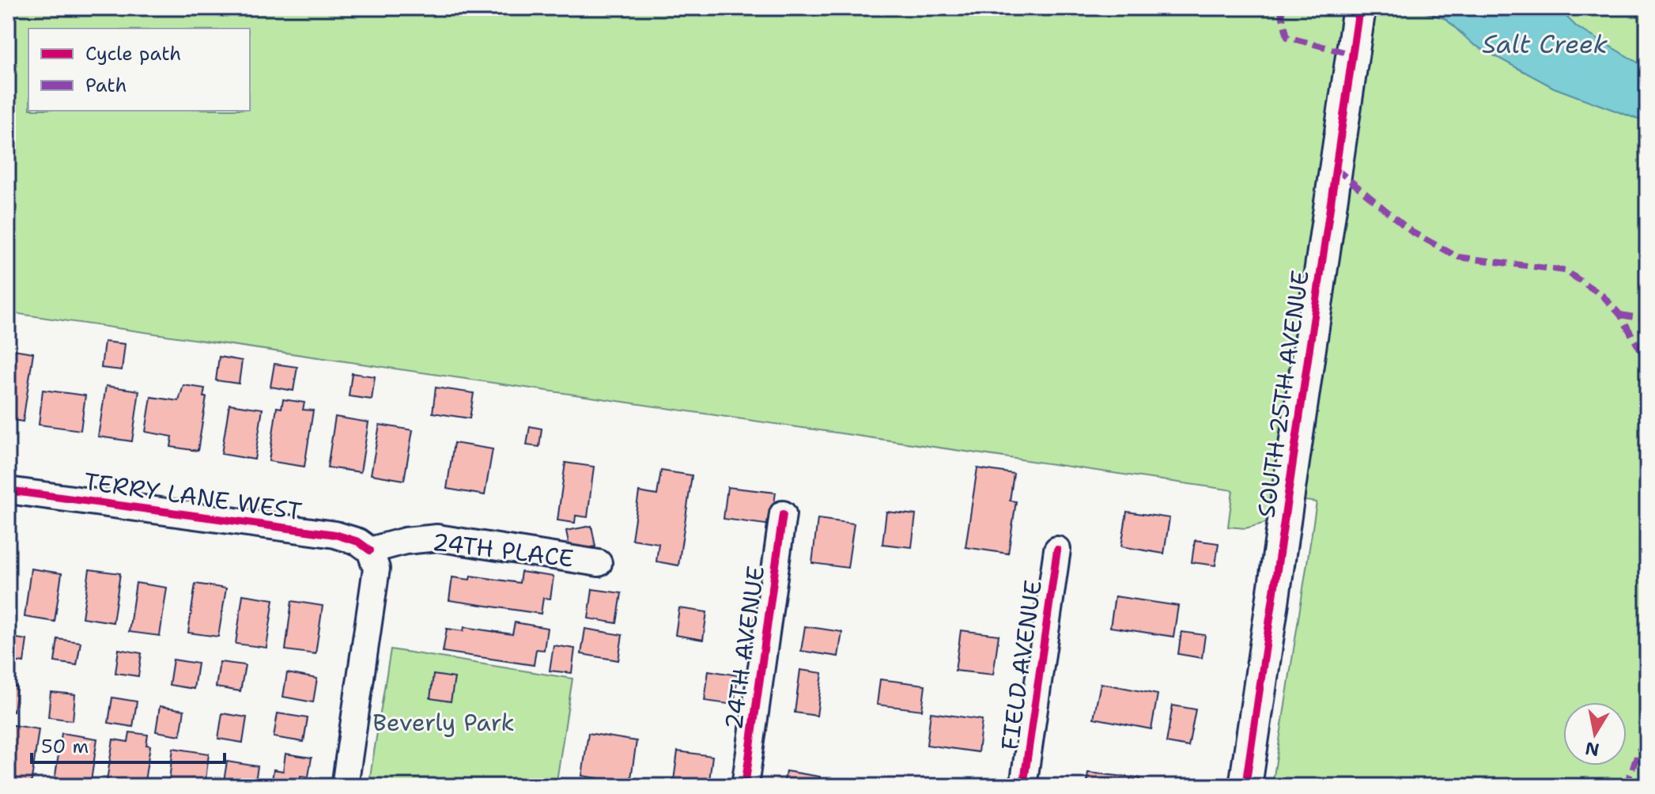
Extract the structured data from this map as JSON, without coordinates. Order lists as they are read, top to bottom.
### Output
{
  "streets": {
    "street": [
      "SOUTH 25TH AVENUE",
      "TERRY LANE WEST",
      "24TH PLACE",
      "24TH AVENUE",
      "FIELD AVENUE"
    ]
  },
  "crossings": [
    ["TERRY LANE WEST", "24TH PLACE"]
  ],
  "water": ["Salt Creek"],
  "parks": ["Beverly Park"],
  "legend": ["Cycle path", "Path"],
  "scale_bar": "50 m",
  "north": "bottom"
}
